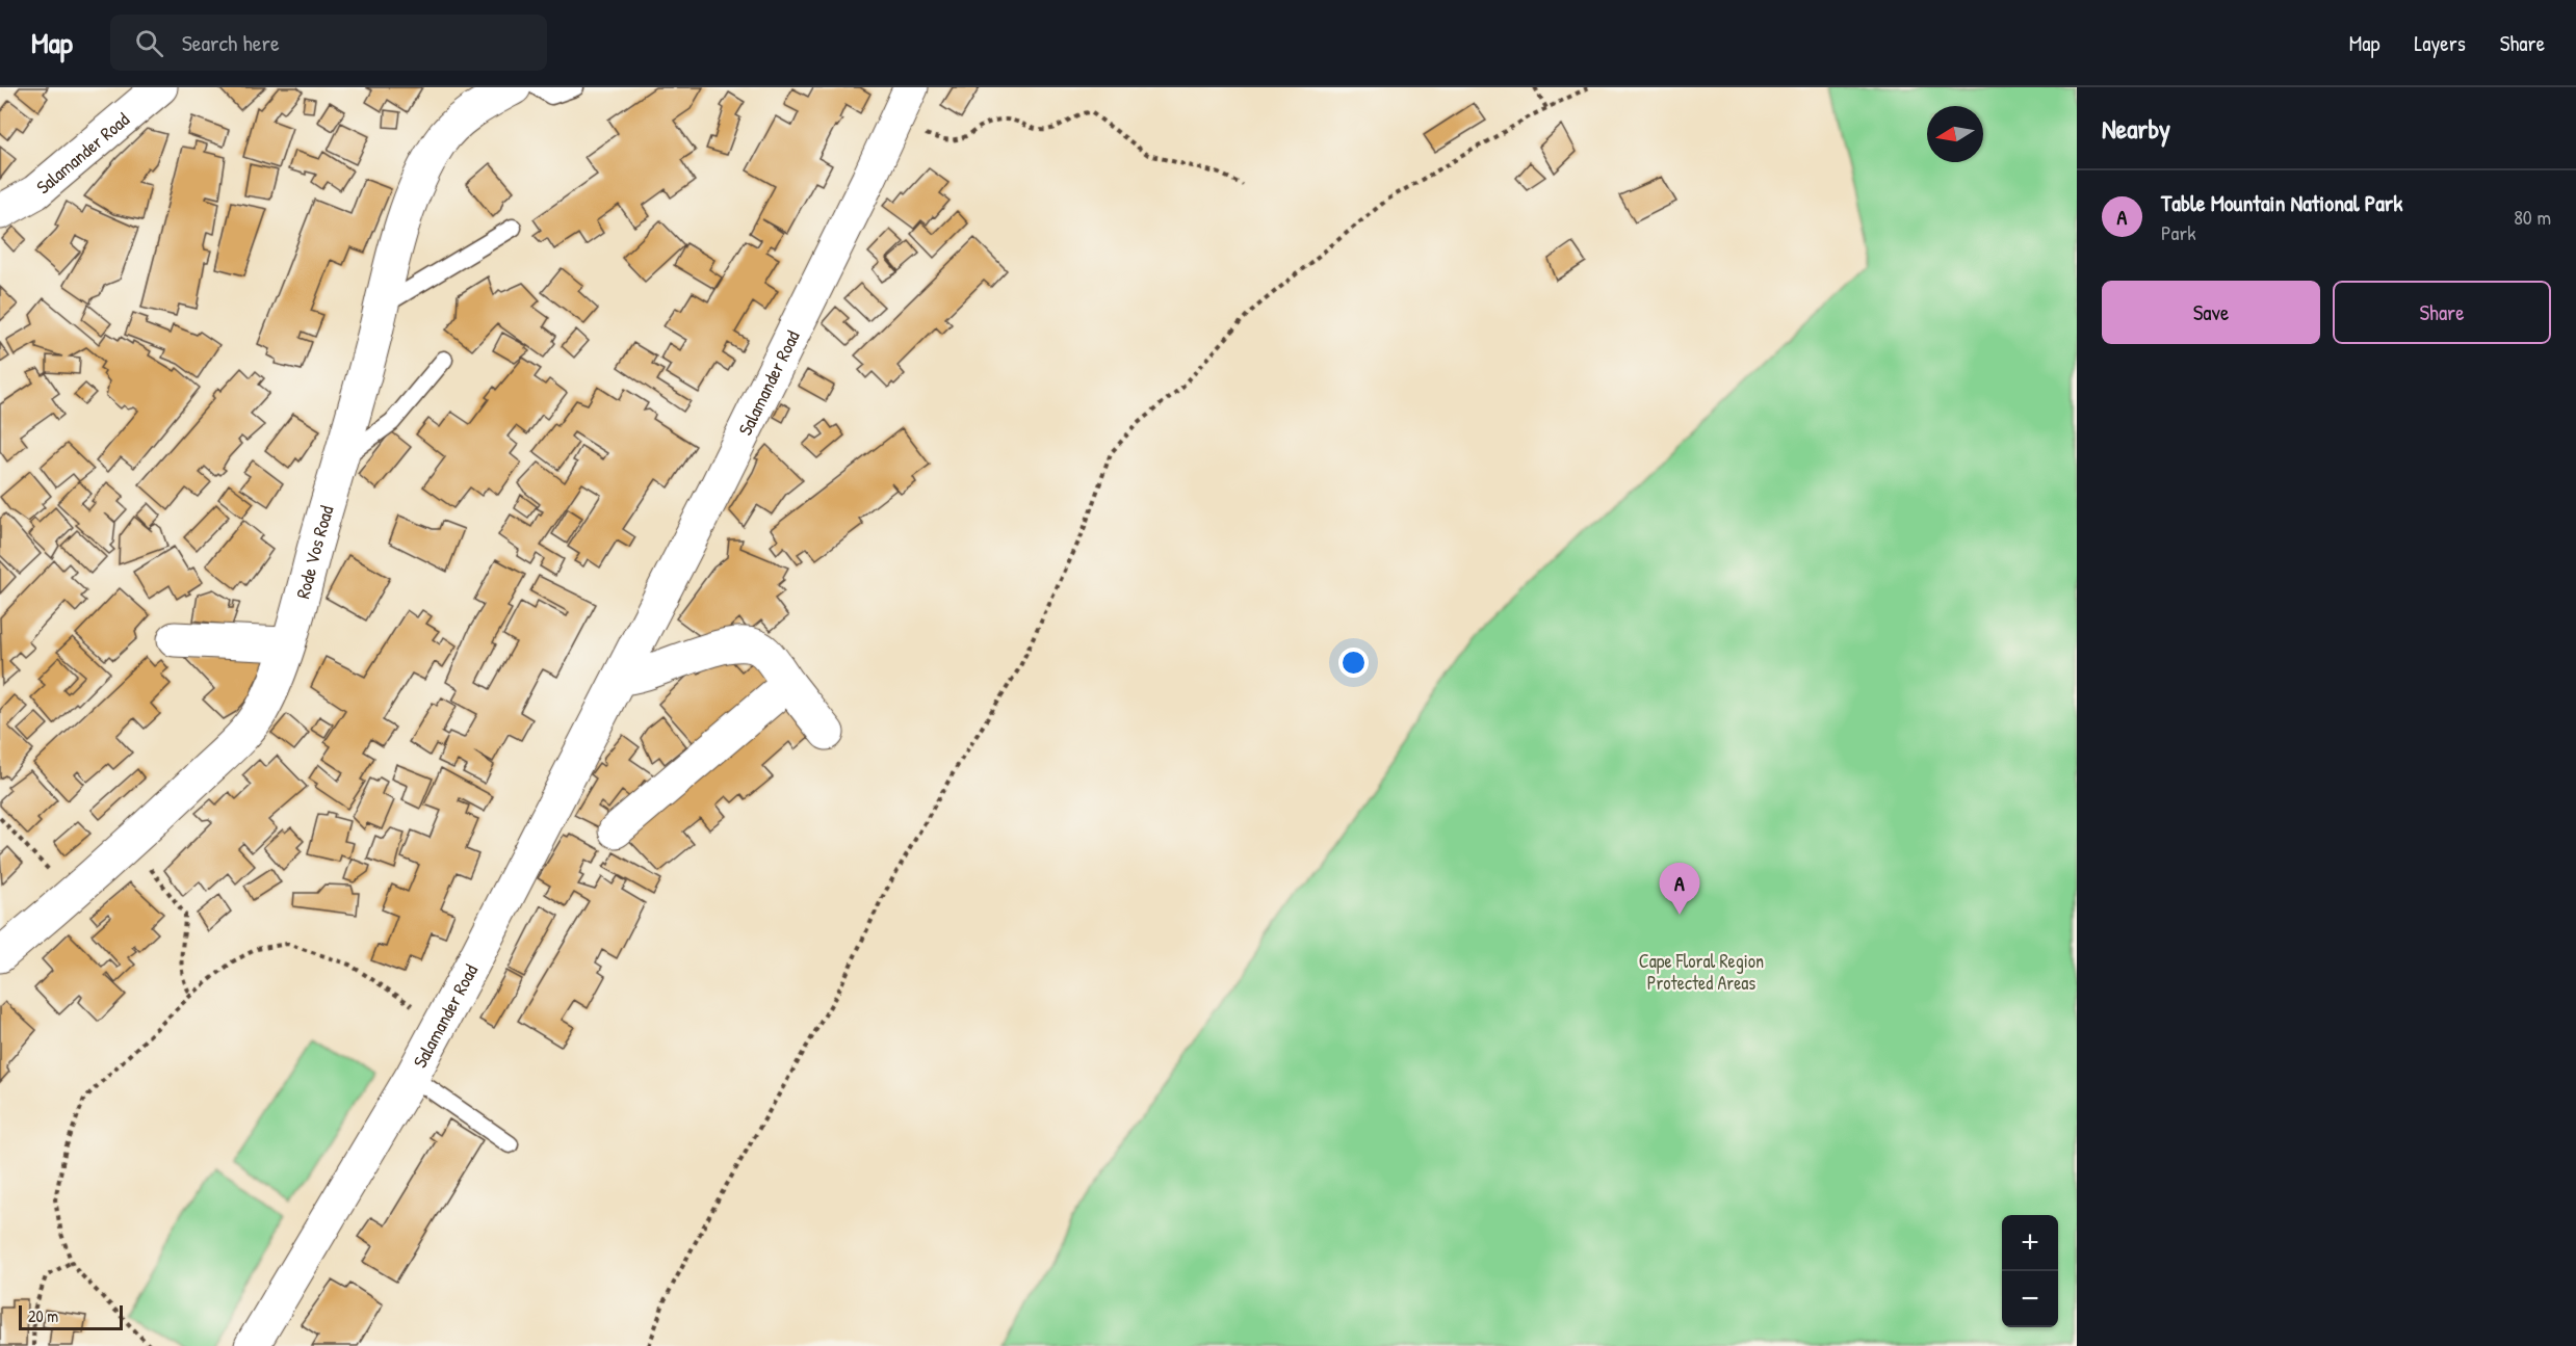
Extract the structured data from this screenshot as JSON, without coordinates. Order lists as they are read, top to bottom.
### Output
{
  "streets": {
    "street": ["Salamander Road", "Rode Vos Road"]
  },
  "parks": ["Cape Floral Region Protected Areas"],
  "scale_bar": "20 m",
  "north": "left",
  "page": {
    "header": "Map",
    "search": "Search here",
    "nav": ["Map", "Layers", "Share"],
    "heading": "Nearby",
    "list": [
      {
        "mark": "A",
        "name": "Table Mountain National Park",
        "note": "Park",
        "value": "80 m"
      }
    ],
    "buttons": ["Save", "Share"],
    "pins": "A",
    "map_buttons": ["+", "−"],
    "scale": "20 m"
  }
}
